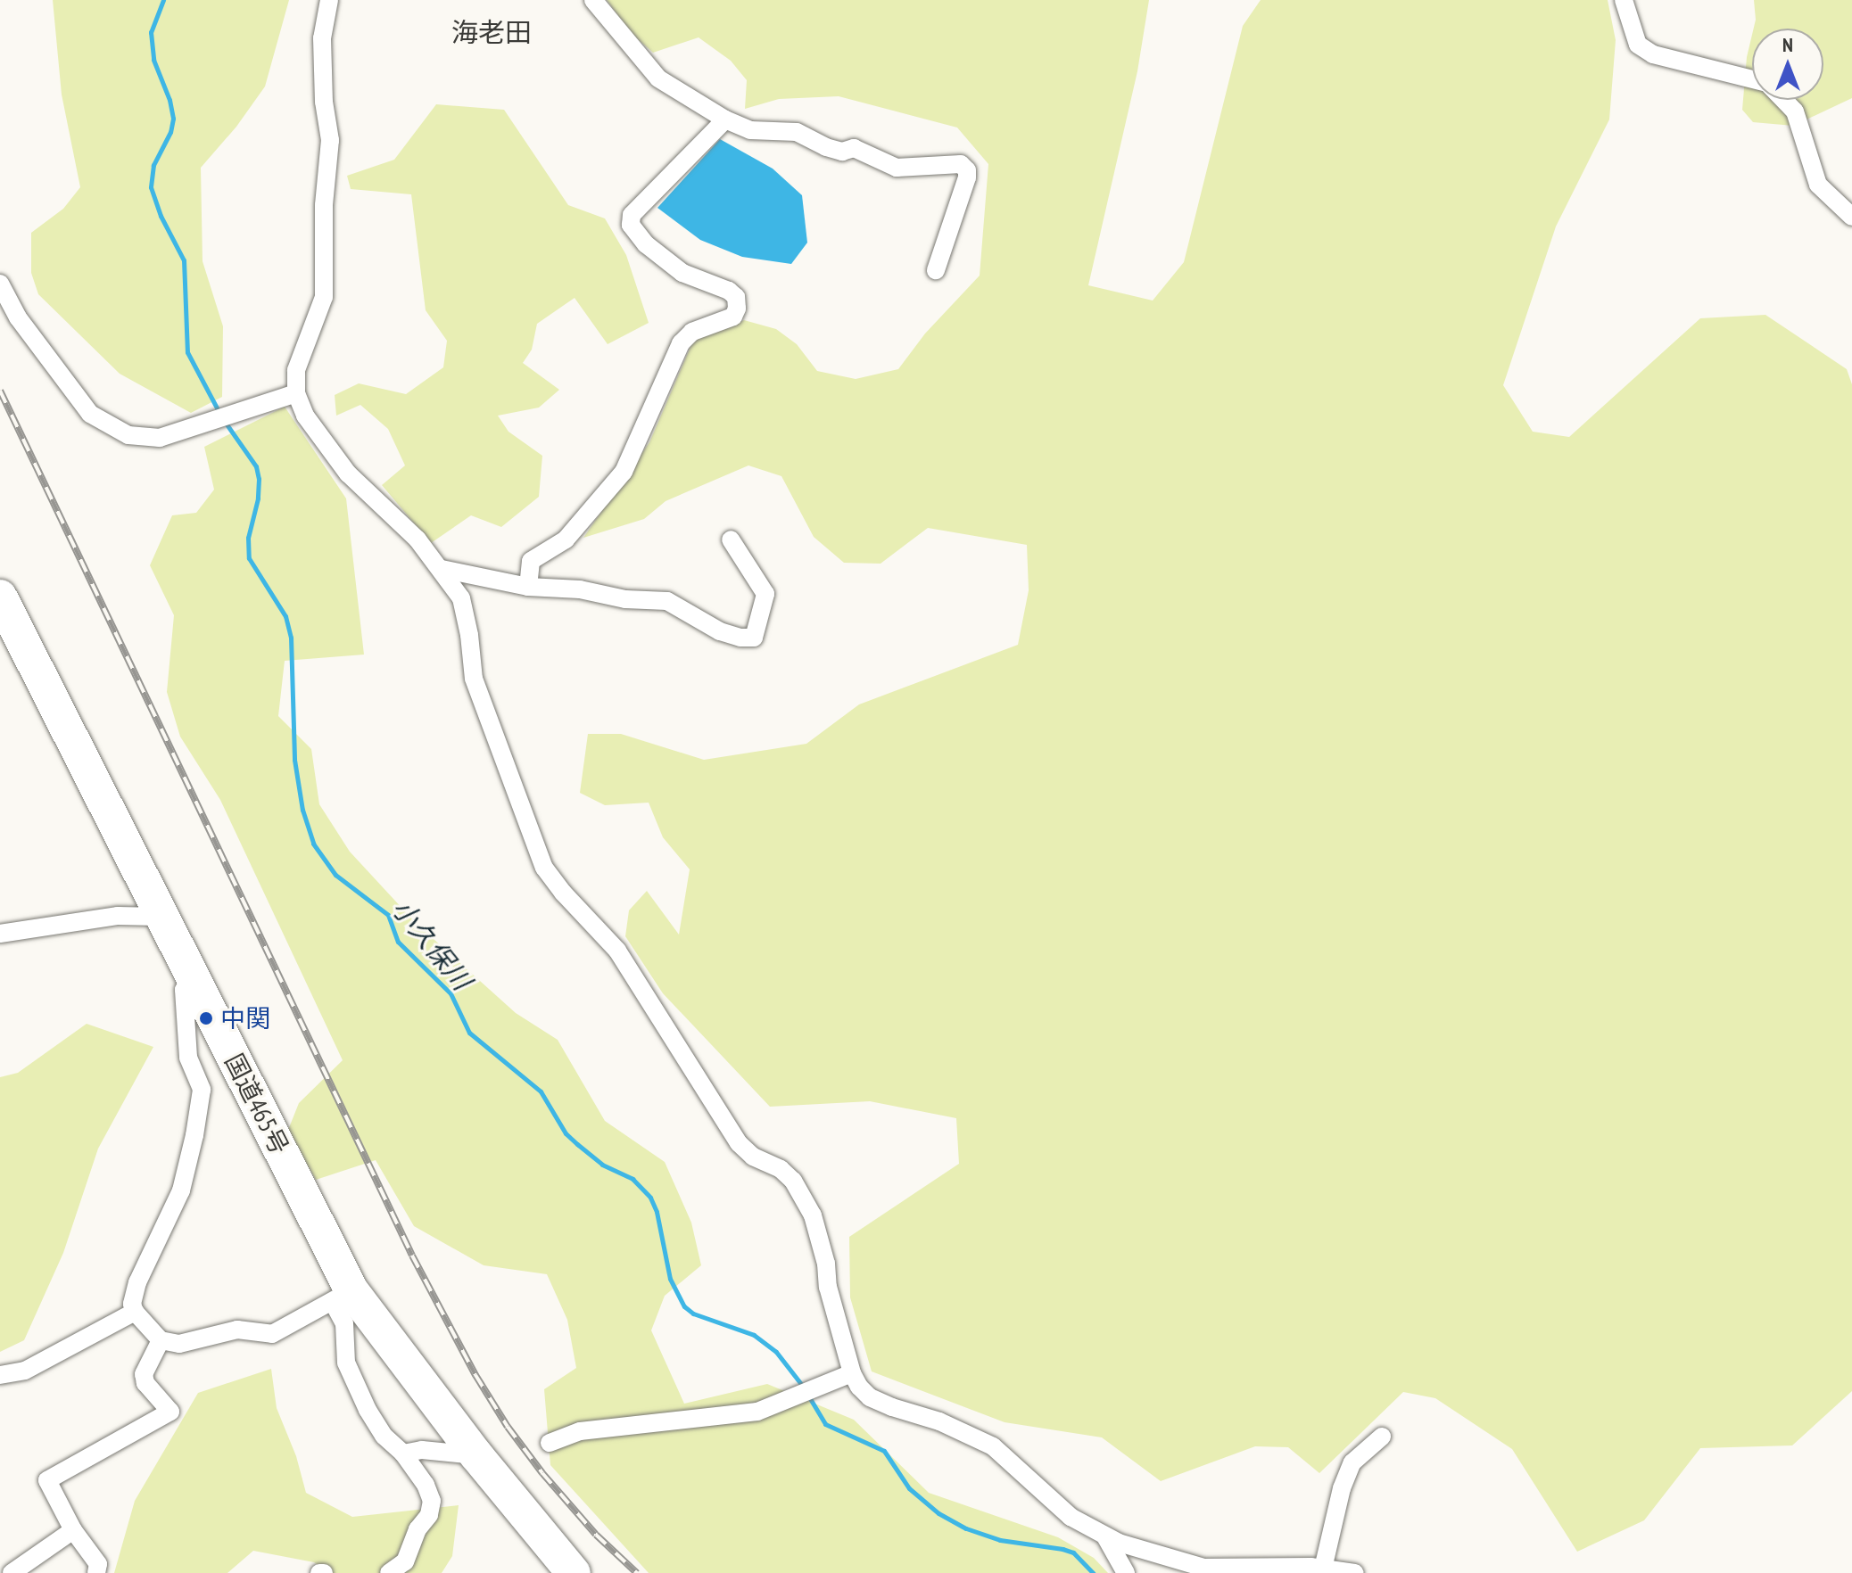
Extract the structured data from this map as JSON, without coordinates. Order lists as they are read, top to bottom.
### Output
{
  "streets": {
    "highway": ["国道465号"]
  },
  "districts": ["海老田"],
  "water": ["小久保川"],
  "places": ["中関"],
  "north": "top"
}
